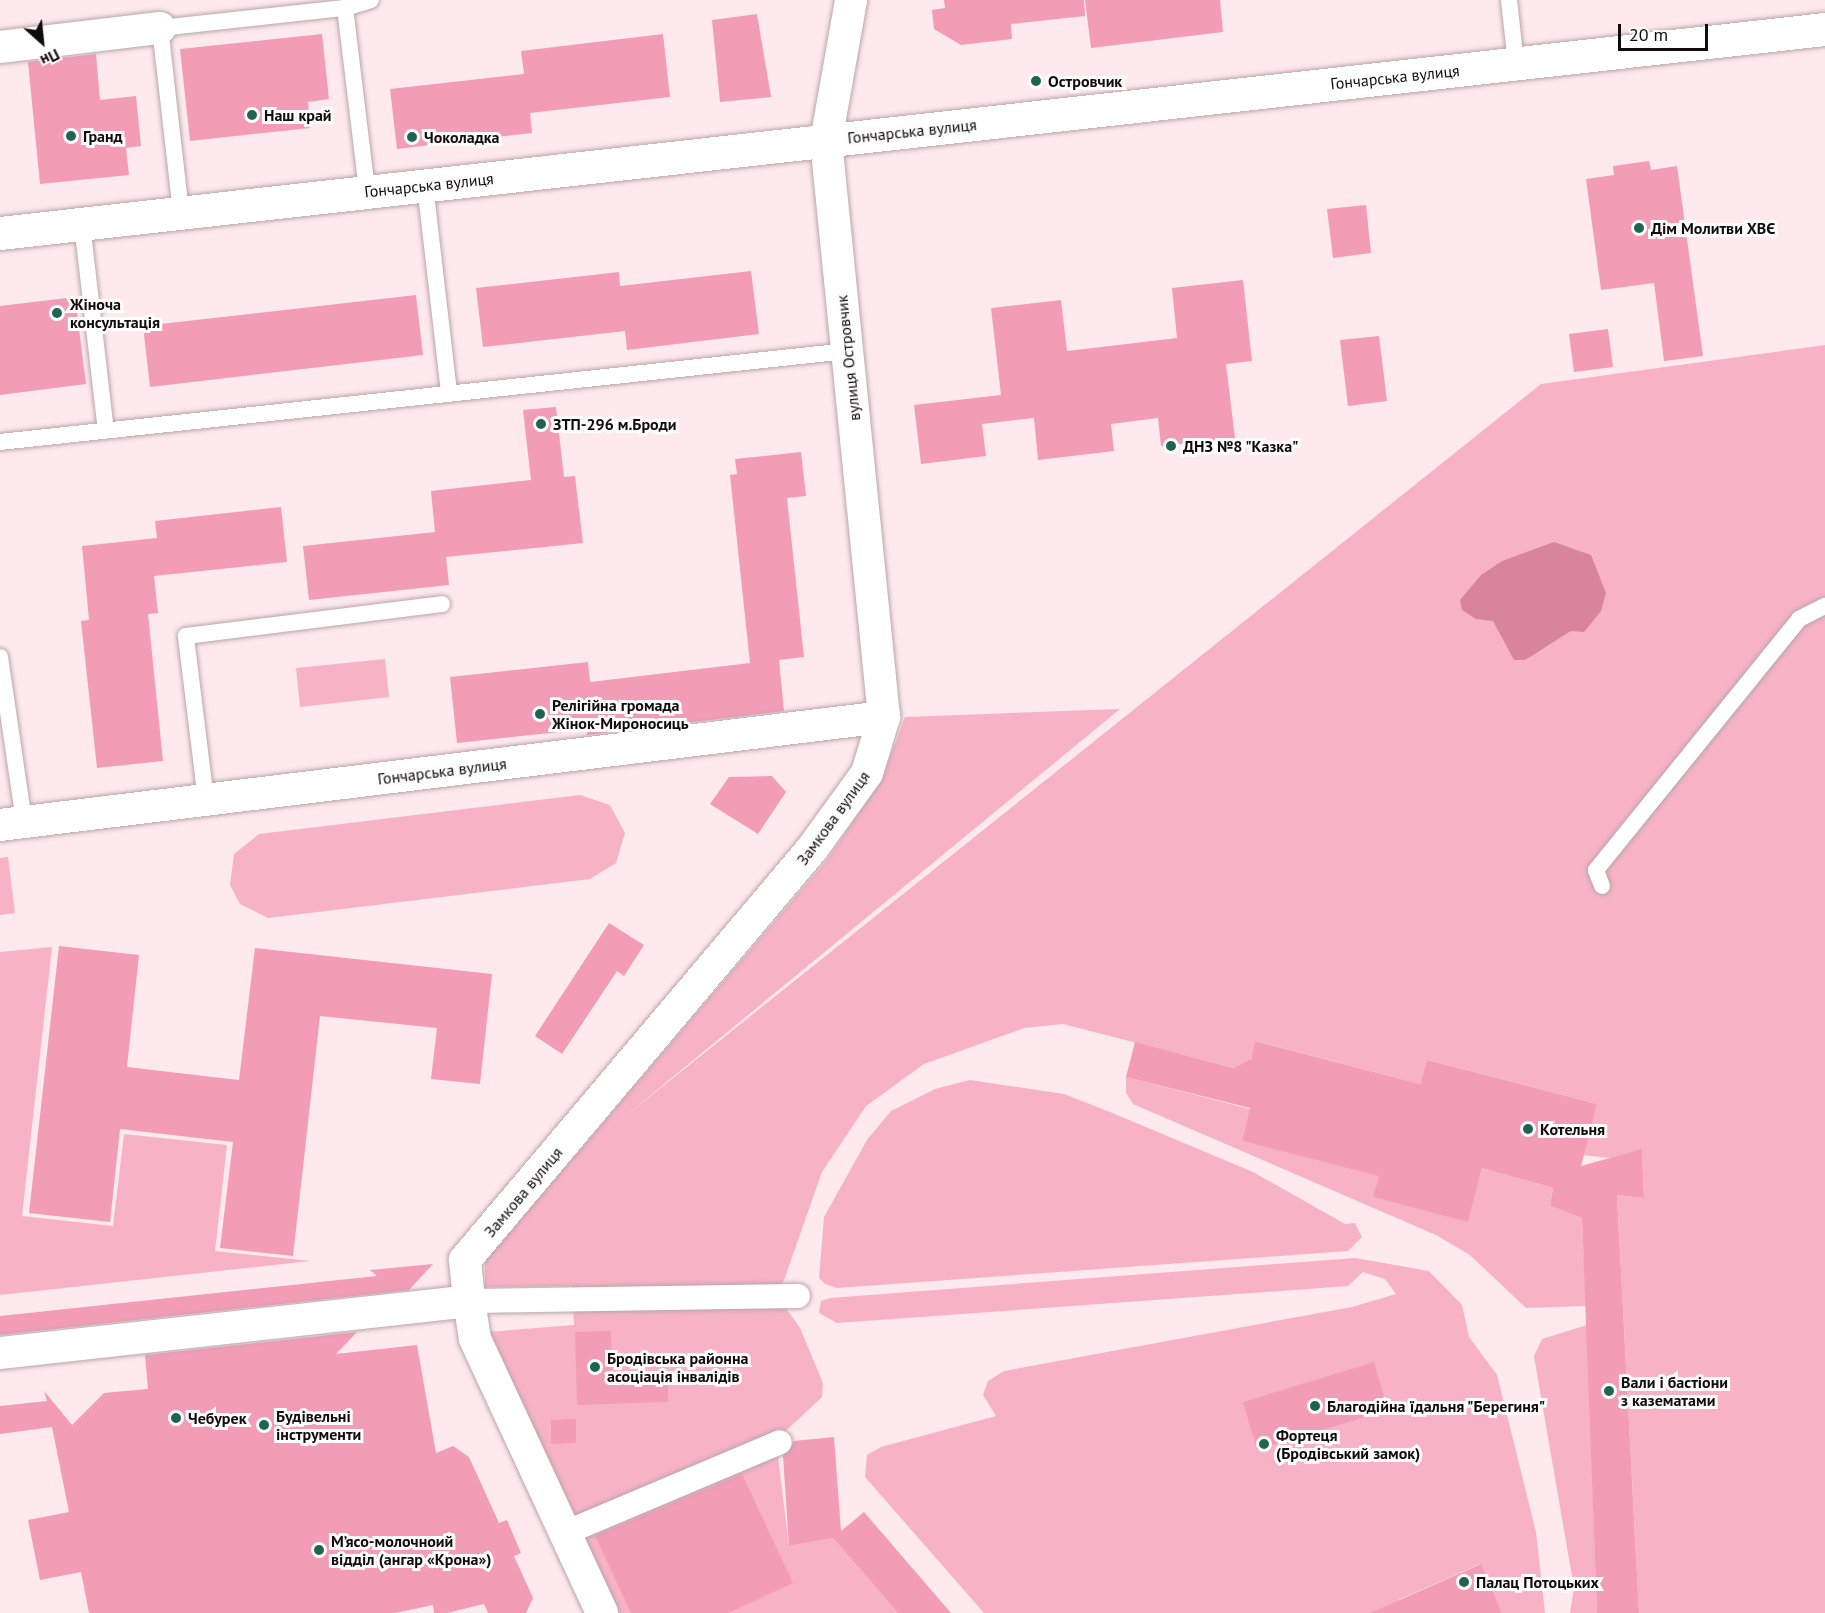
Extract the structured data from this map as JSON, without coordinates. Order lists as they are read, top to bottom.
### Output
{
  "streets": {
    "main road": ["Гончарська вулиця"],
    "street": ["вулиця Островчик", "Замкова вулиця"]
  },
  "crossings": [
    ["Гончарська вулиця", "вулиця Островчик"],
    ["Гончарська вулиця", "Замкова вулиця"],
    ["вулиця Островчик", "Замкова вулиця"]
  ],
  "places": [
    "Островчик",
    "Наш край",
    "Гранд",
    "Чоколадка",
    "Дім Молитви ХВЄ",
    "Жіноча консультація",
    "ЗТП-296 м.Броди",
    "ДНЗ №8 \"Казка\"",
    "Релігійна громада Жінок-Мироносиць",
    "Котельня",
    "Бродівська районна асоціація інвалідів",
    "Вали і бастіони з казематами",
    "Благодійна їдальня \"Берегиня\"",
    "Чебурек",
    "Будівельні інструменти",
    "Фортеця (Бродівський замок)",
    "М’ясо-молочноий відділ (ангар «Крона»)",
    "Палац Потоцьких"
  ],
  "scale_bar": "20 m",
  "north": "bottom right"
}
